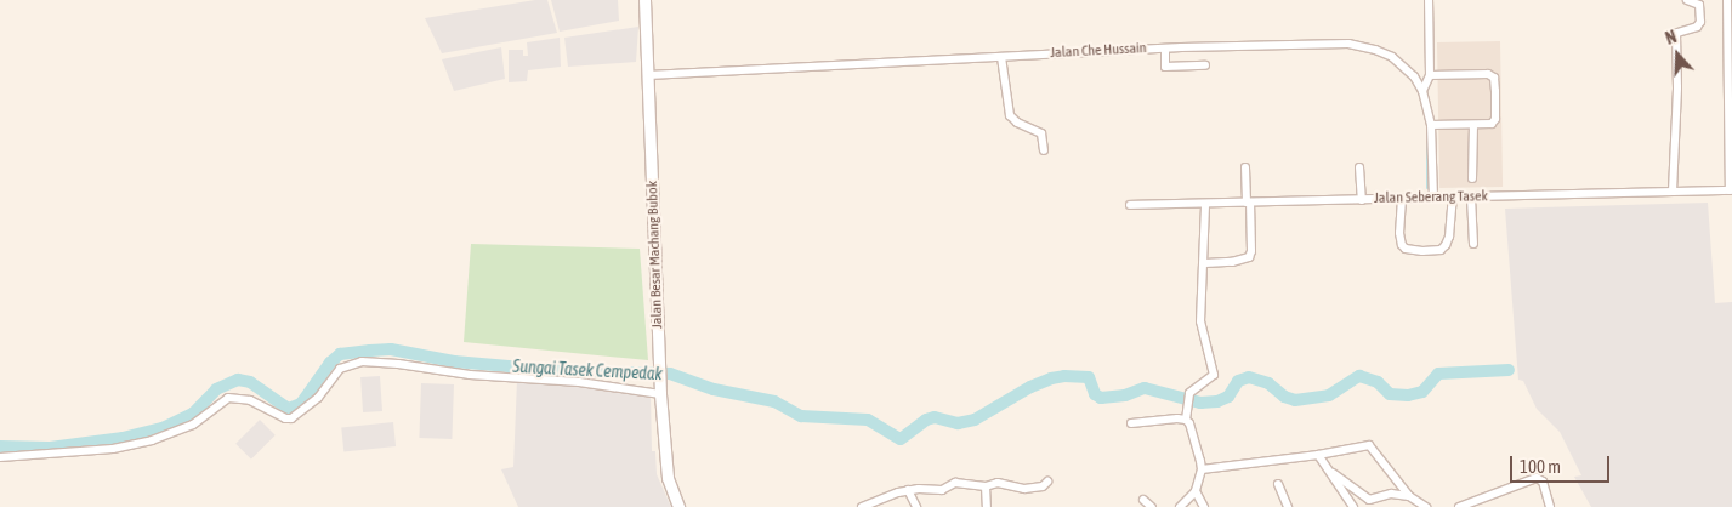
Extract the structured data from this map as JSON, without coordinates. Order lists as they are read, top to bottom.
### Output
{
  "streets": {
    "main road": ["Jalan Besar Machang Bubok"],
    "street": ["Jalan Che Hussain", "Jalan Seberang Tasek"]
  },
  "crossings": [
    ["Jalan Che Hussain", "Jalan Seberang Tasek"],
    ["Jalan Che Hussain", "Jalan Besar Machang Bubok"]
  ],
  "water": ["Sungai Tasek Cempedak"],
  "scale_bar": "100 m",
  "north": "top"
}
